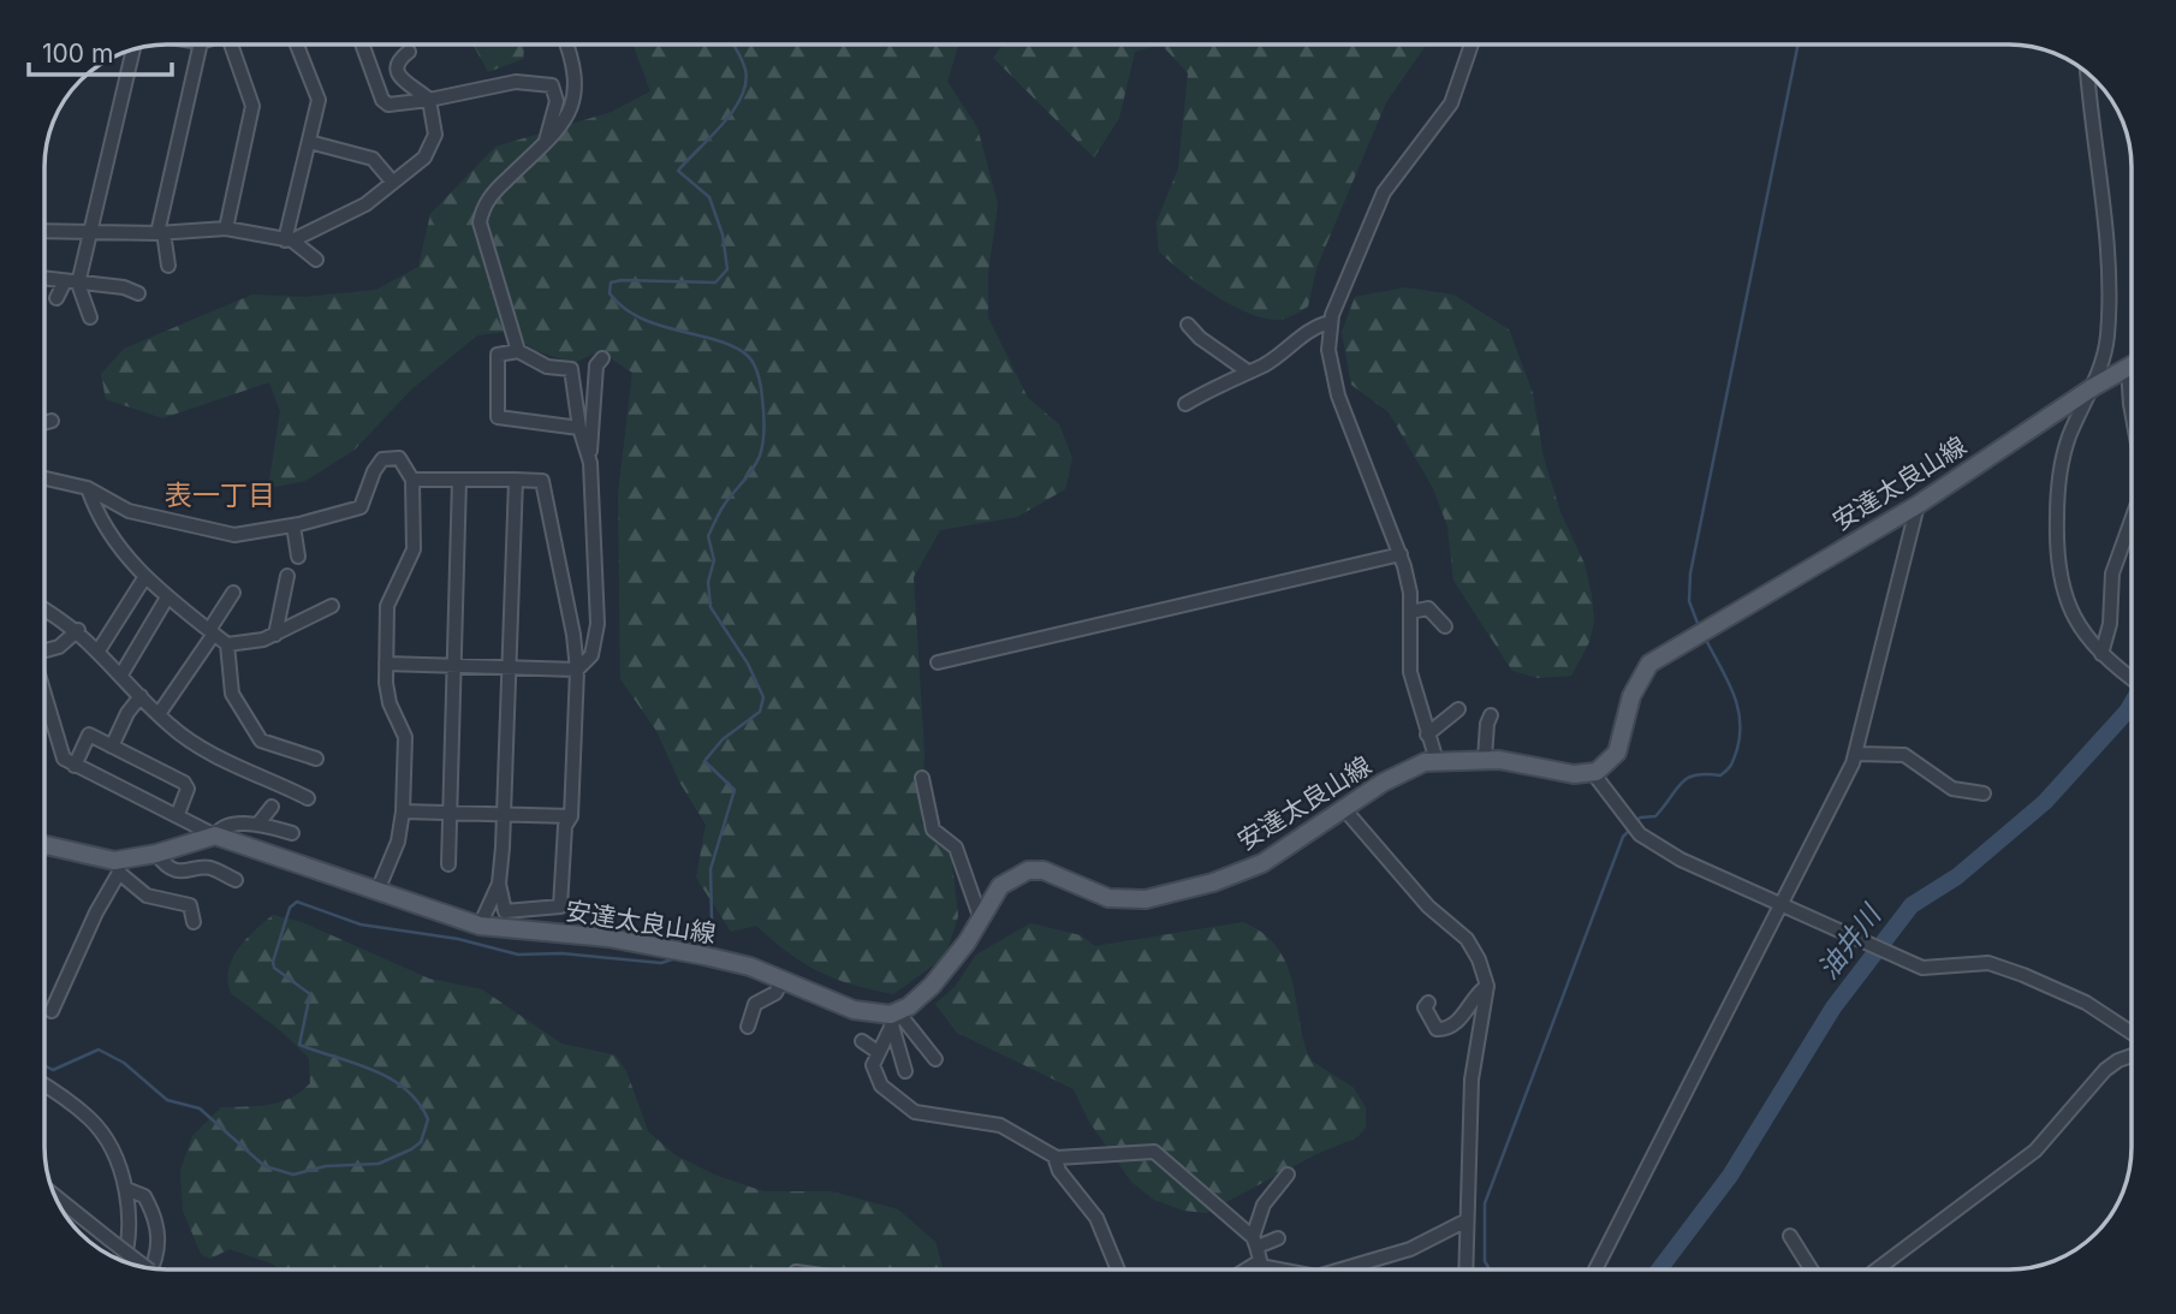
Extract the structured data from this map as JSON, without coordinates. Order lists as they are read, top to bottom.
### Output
{
  "streets": {
    "main road": ["安達太良山線"]
  },
  "districts": ["表一丁目"],
  "water": ["油井川"],
  "scale_bar": "100 m"
}
